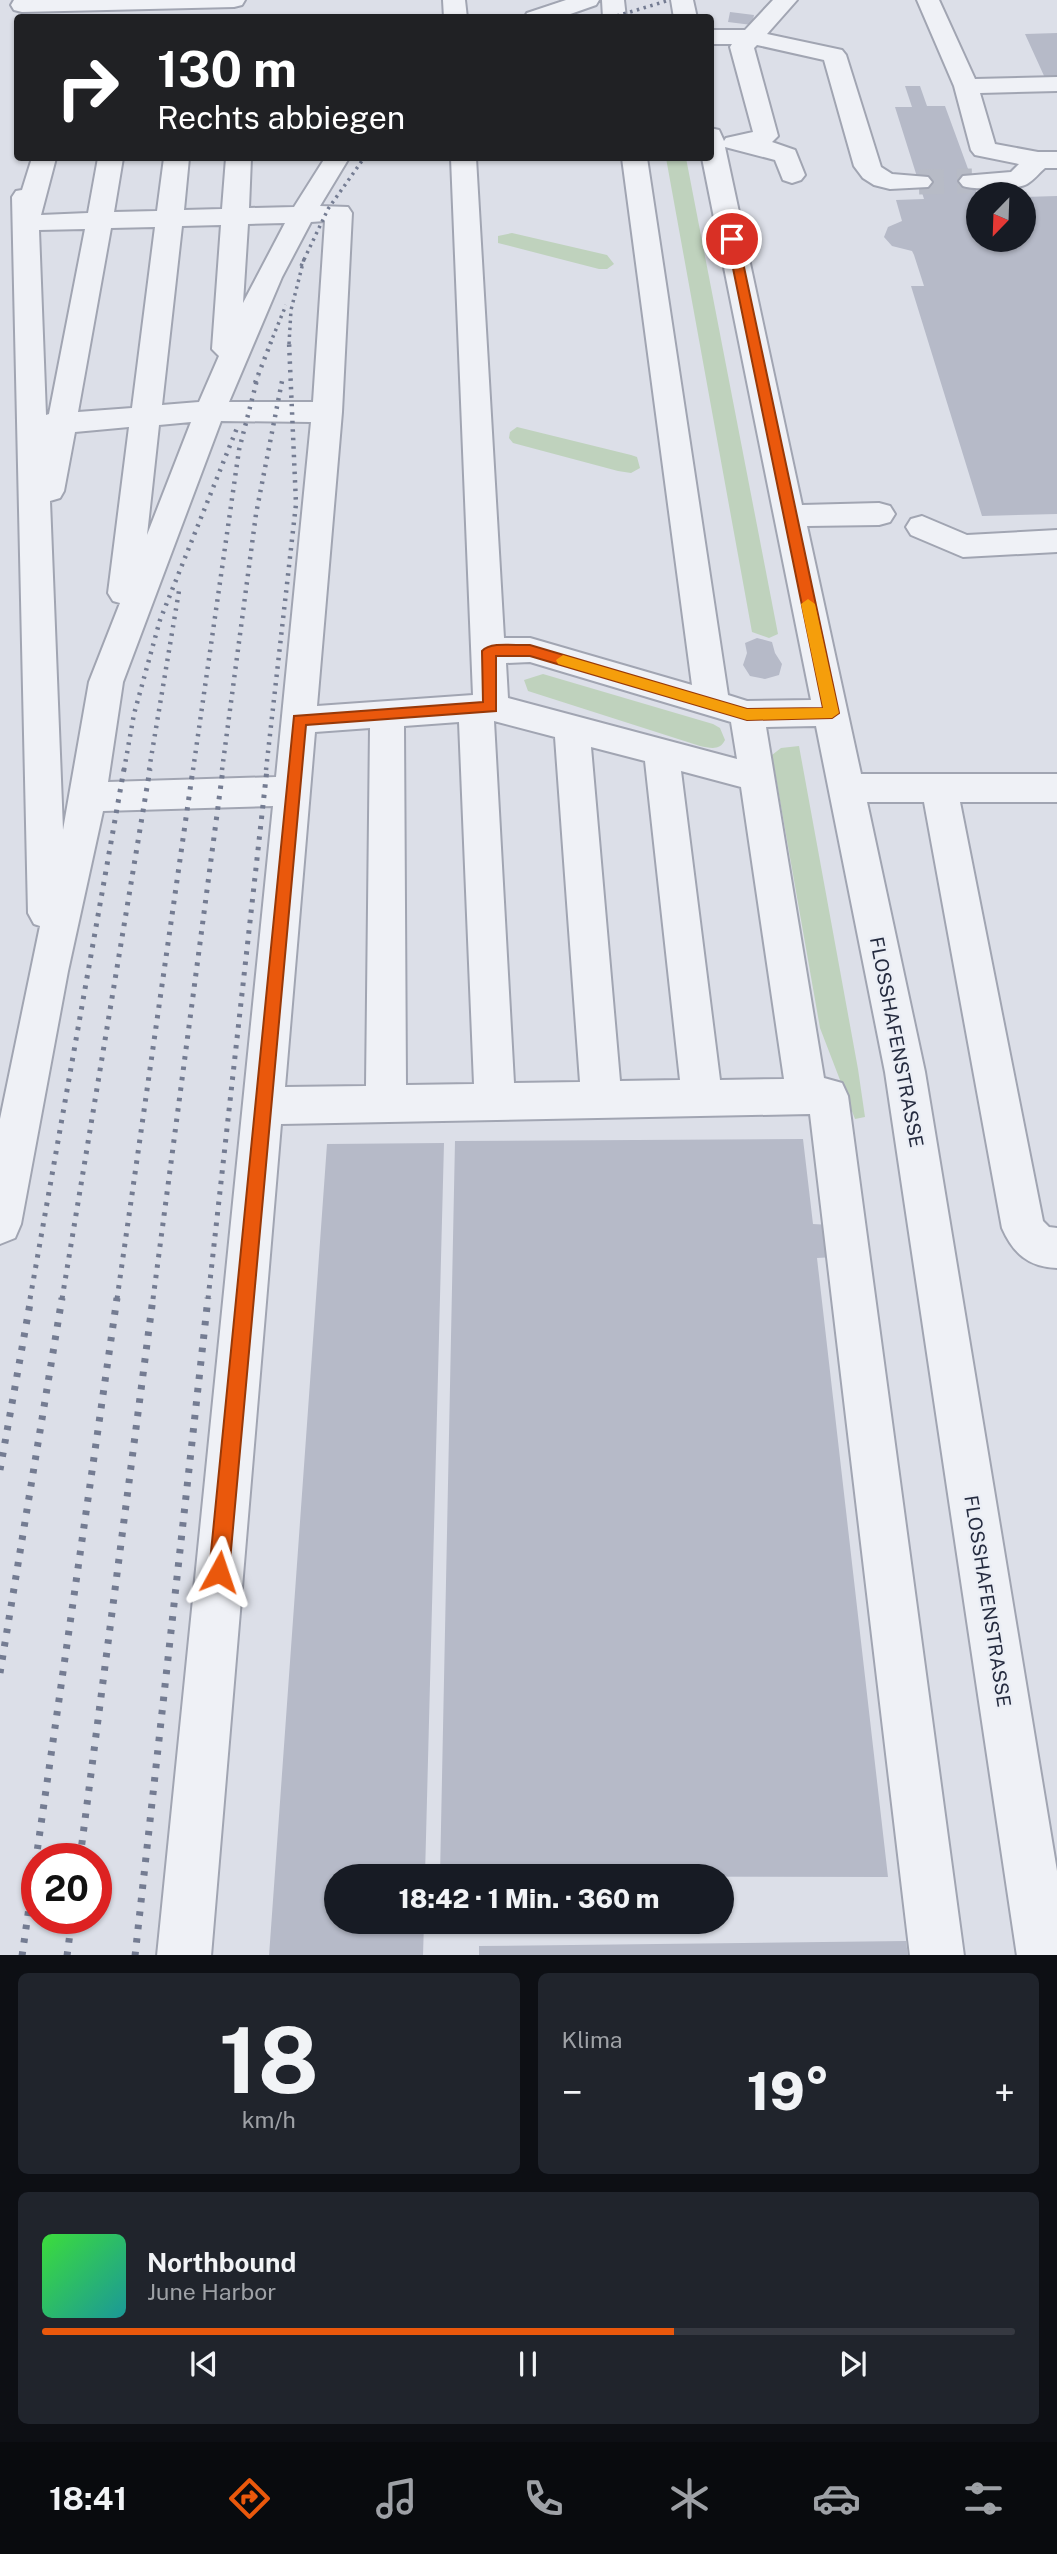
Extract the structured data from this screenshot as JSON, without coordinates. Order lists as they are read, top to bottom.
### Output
{
  "streets": {
    "street": ["FLOSSHAFENSTRASSE"]
  },
  "north": "bottom left",
  "page": {
    "turn": ["130 m", "Rechts abbiegen"],
    "limit": "20",
    "trip": "18:42 · 1 Min. · 360 m",
    "tile": [
      ["18", "km/h"],
      "Klima"
    ],
    "heat": ["−", "19°", "+"],
    "song": ["Northbound", "June Harbor"],
    "tabs": "18:41"
  }
}
